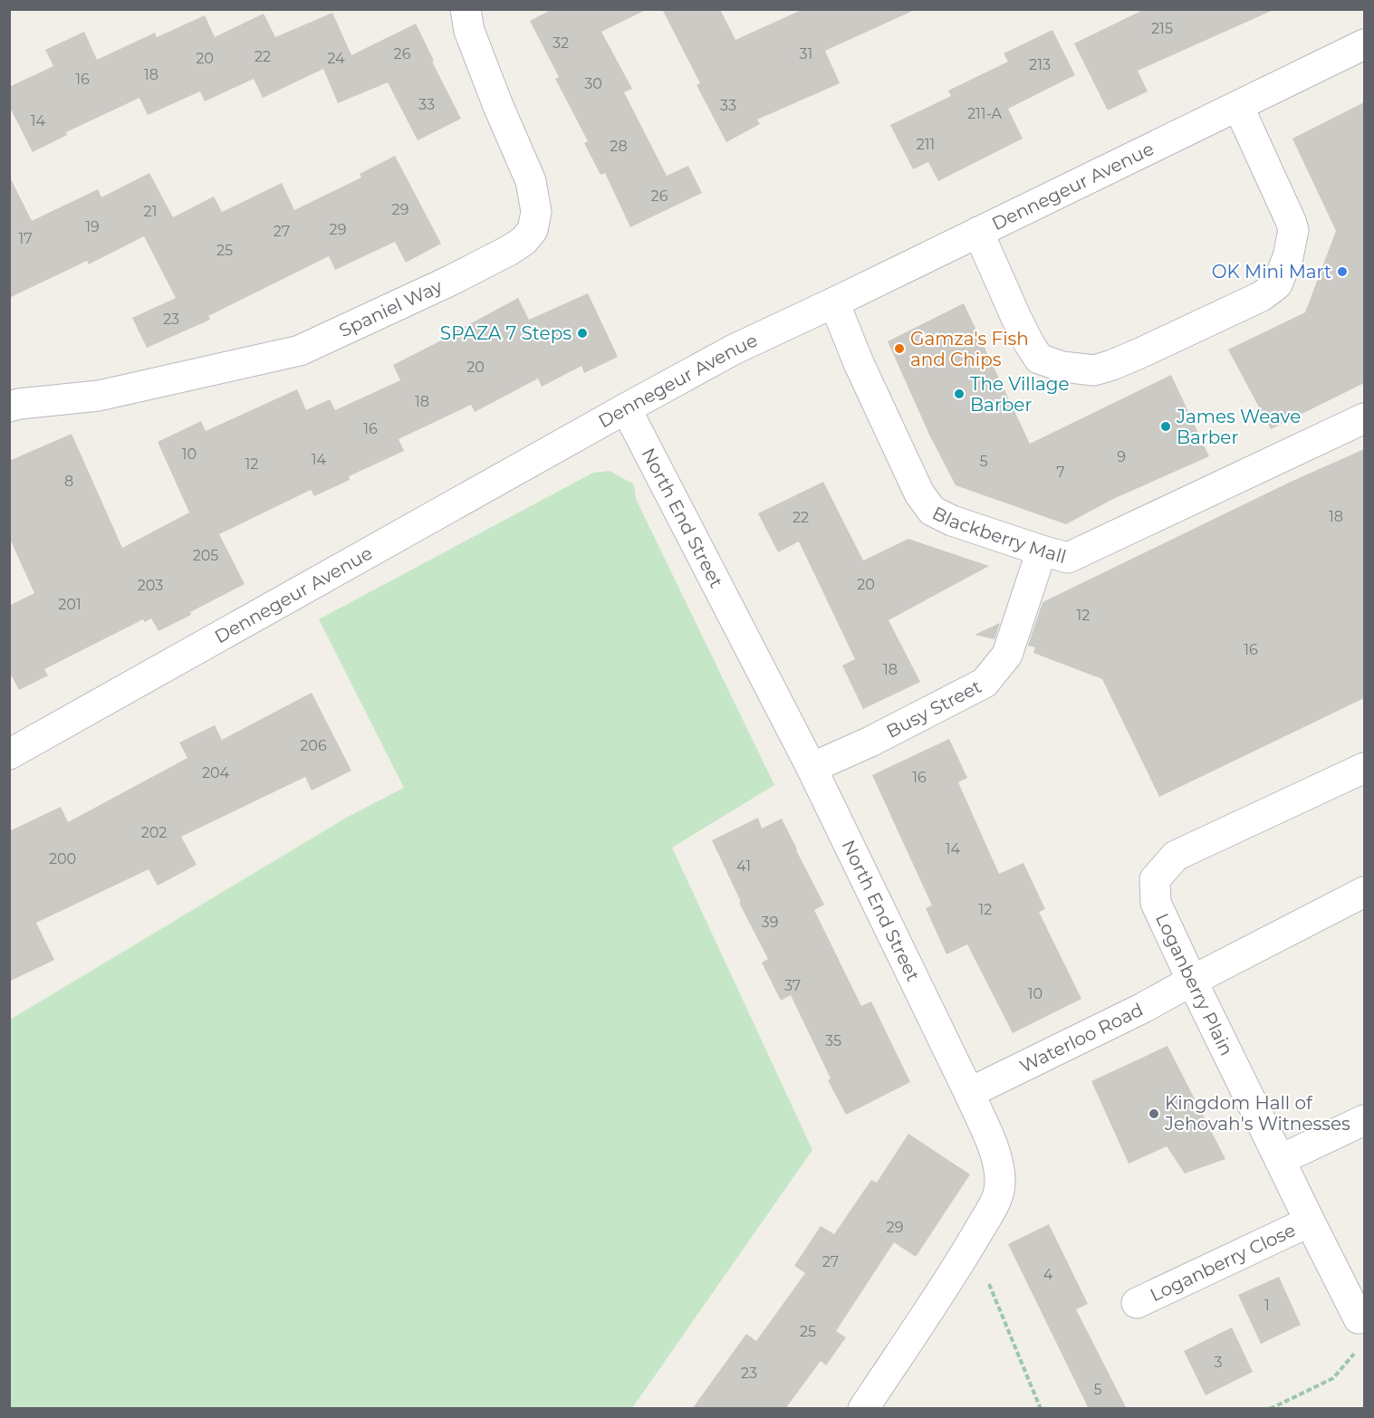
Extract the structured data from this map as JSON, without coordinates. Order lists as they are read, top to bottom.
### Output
{
  "streets": {
    "street": [
      "Dennegeur Avenue",
      "Spaniel Way",
      "North End Street",
      "Blackberry Mall",
      "Busy Street",
      "Loganberry Plain",
      "Waterloo Road",
      "Loganberry Close"
    ]
  },
  "crossings": [
    ["Dennegeur Avenue", "North End Street"],
    ["Dennegeur Avenue", "Blackberry Mall"],
    ["North End Street", "Busy Street"],
    ["North End Street", "Waterloo Road"],
    ["Blackberry Mall", "Busy Street"],
    ["Loganberry Plain", "Waterloo Road"],
    ["Loganberry Plain", "Loganberry Close"]
  ],
  "places": [
    "OK Mini Mart",
    "SPAZA 7 Steps",
    "Gamza's Fish and Chips",
    "The Village Barber",
    "James Weave Barber",
    "Kingdom Hall of Jehovah's Witnesses"
  ],
  "house_numbers": [
    "215",
    "32",
    "26",
    "31",
    "22",
    "20",
    "24",
    "213",
    "18",
    "16",
    "30",
    "33",
    "33",
    "211-A",
    "14",
    "211",
    "28",
    "26",
    "29",
    "21",
    "19",
    "29",
    "27",
    "17",
    "25",
    "23",
    "20",
    "18",
    "16",
    "10",
    "9",
    "14",
    "5",
    "12",
    "7",
    "8",
    "18",
    "22",
    "205",
    "20",
    "203",
    "201",
    "12",
    "16",
    "18",
    "206",
    "204",
    "16",
    "202",
    "14",
    "200",
    "41",
    "12",
    "39",
    "37",
    "10",
    "35",
    "29",
    "27",
    "4",
    "1",
    "25",
    "3",
    "23",
    "5"
  ]
}
